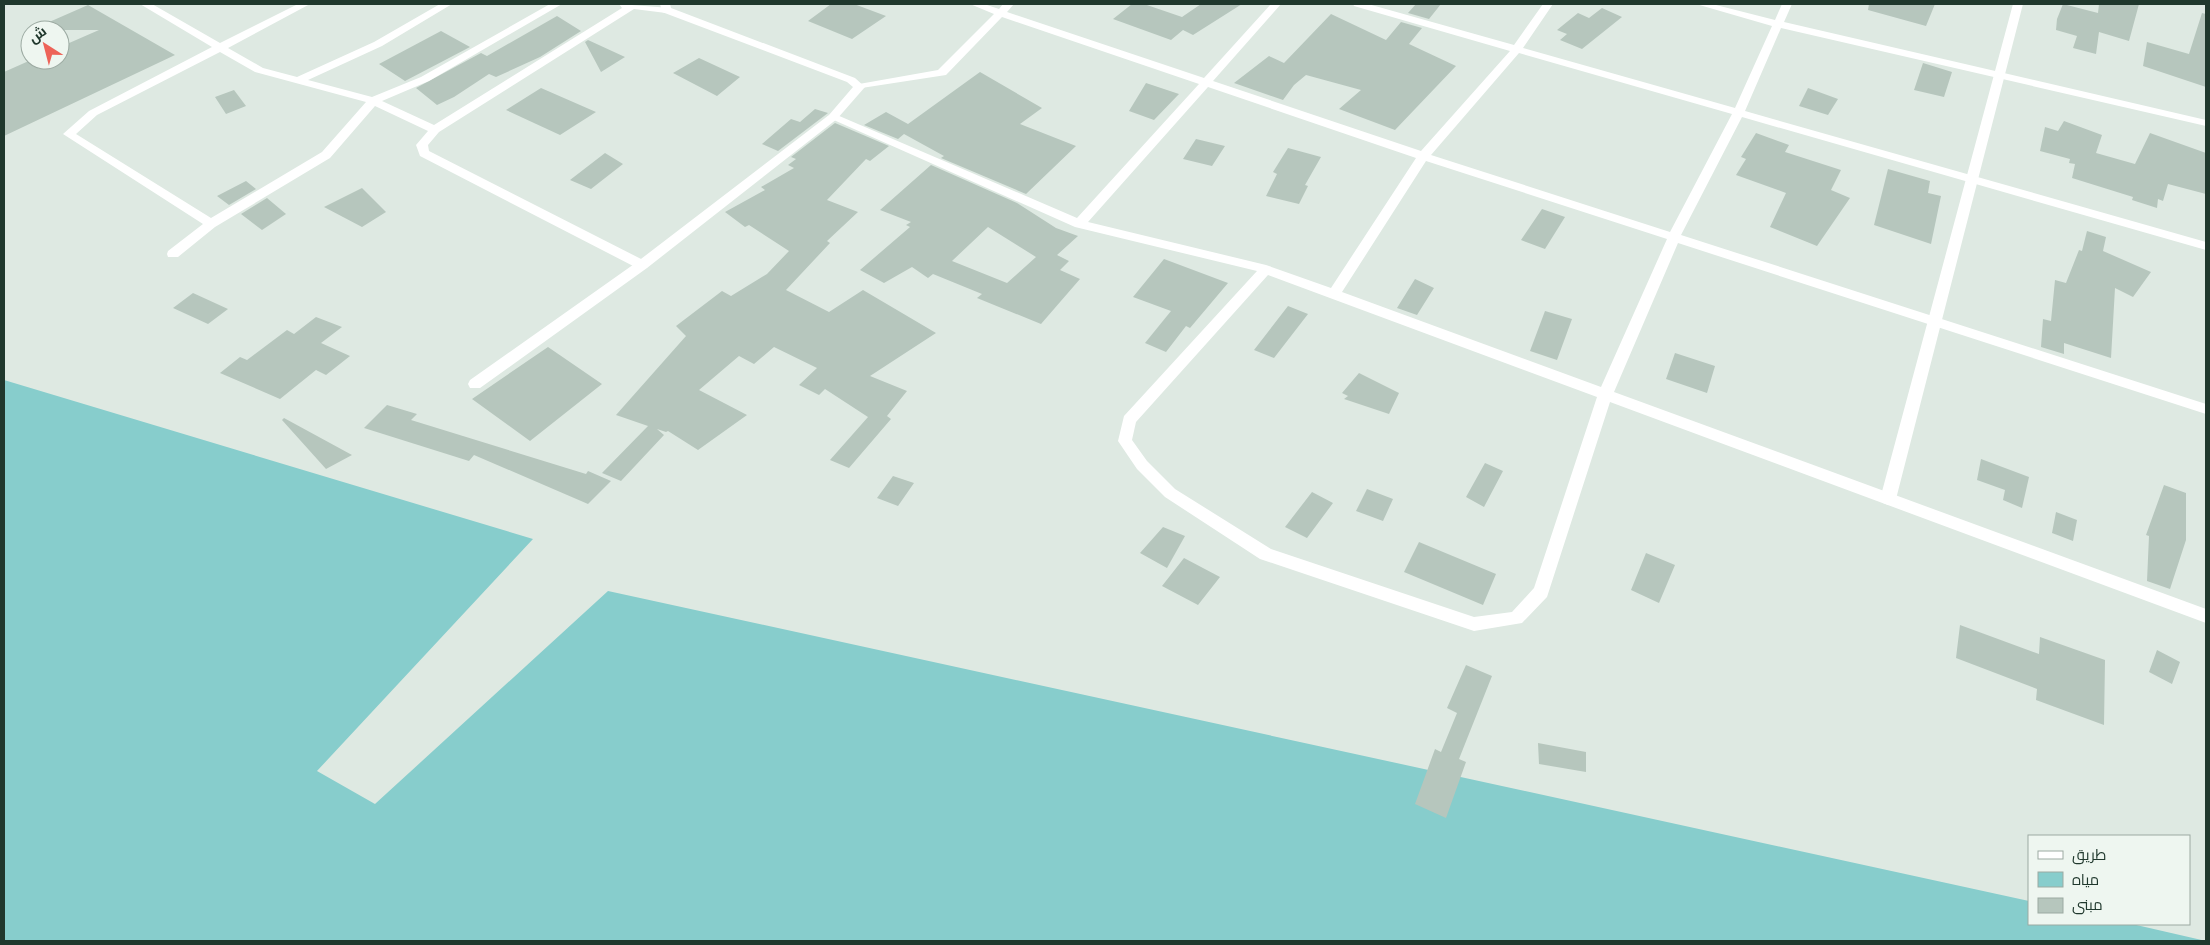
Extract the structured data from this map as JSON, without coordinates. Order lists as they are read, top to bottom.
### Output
{
  "legend": ["طريق", "مياه", "مبنى"],
  "north": "top left"
}
